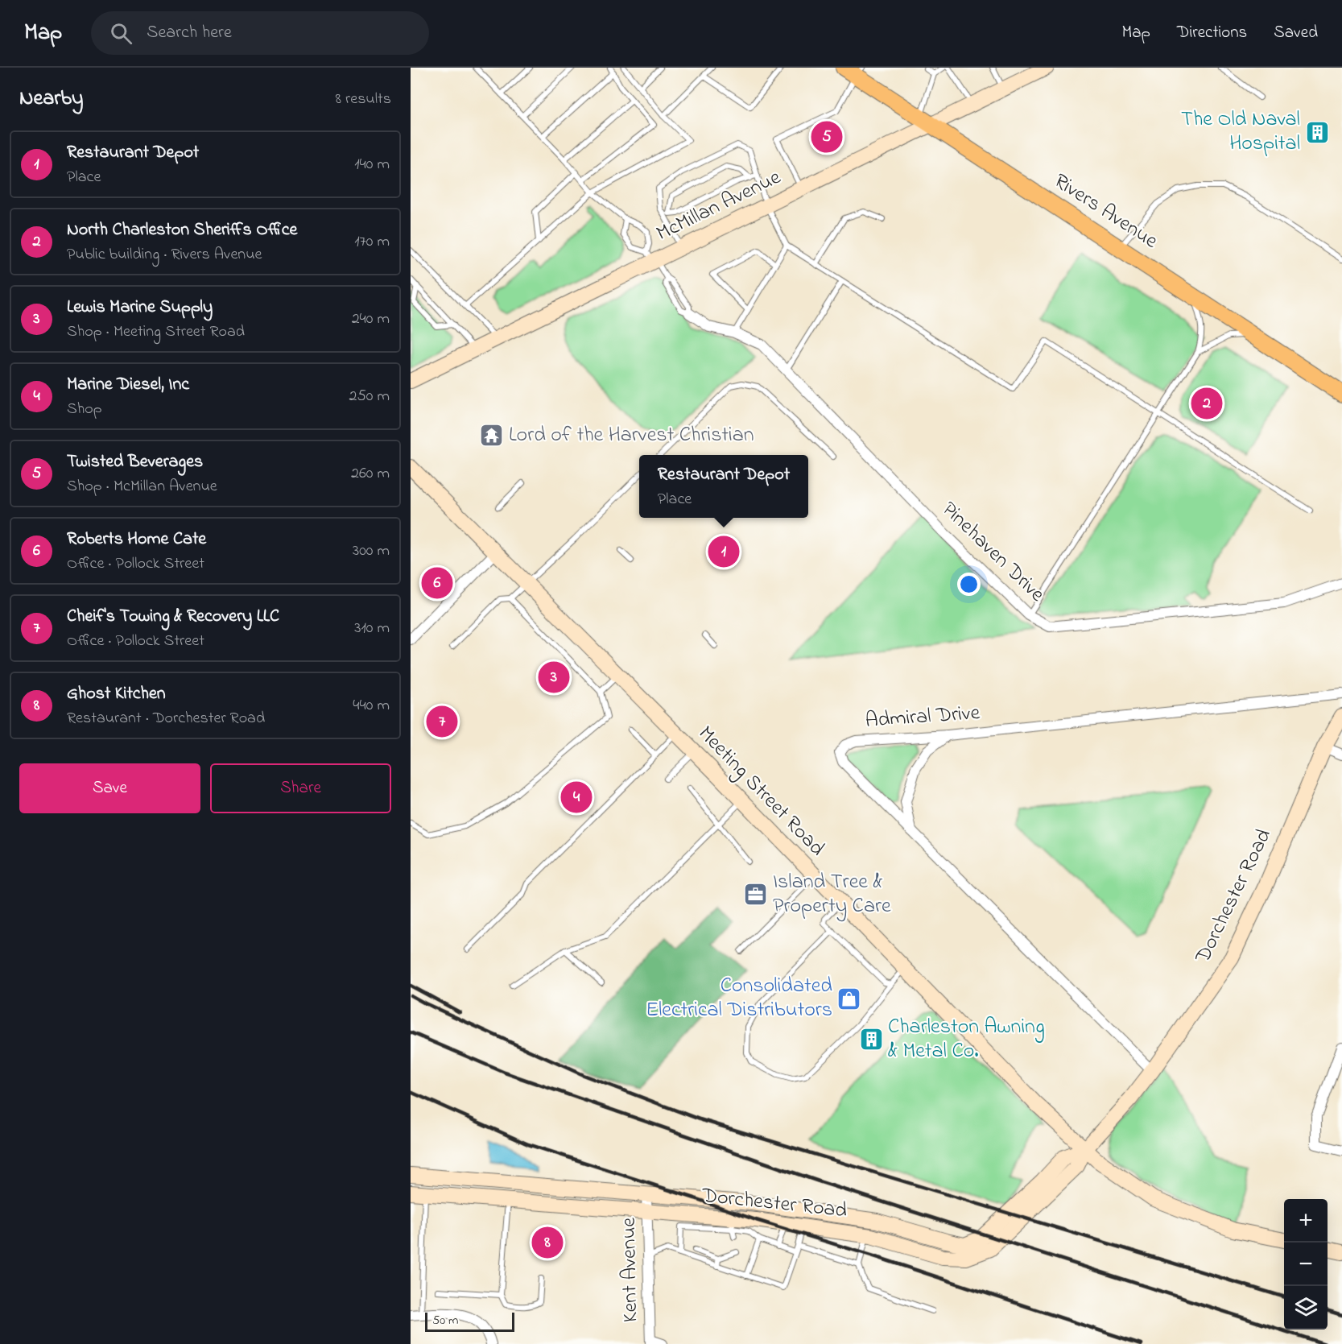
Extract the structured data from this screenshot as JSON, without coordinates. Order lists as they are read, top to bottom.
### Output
{
  "streets": {
    "main road": [
      "McMillan Avenue",
      "Rivers Avenue",
      "Meeting Street Road",
      "Dorchester Road"
    ],
    "street": ["Pinehaven Drive", "Admiral Drive", "Kent Avenue"]
  },
  "crossings": [
    ["McMillan Avenue", "Rivers Avenue"],
    ["Admiral Drive", "Dorchester Road"],
    ["Meeting Street Road", "Dorchester Road"],
    ["Dorchester Road", "Kent Avenue"]
  ],
  "places": {
    "building": ["The Old Naval Hospital", "Charleston Awning & Metal Co."],
    "temple": ["Lord of the Harvest Christian"],
    "office": ["Island Tree & Property Care"],
    "shop": ["Consolidated Electrical Distributors"]
  },
  "scale_bar": "50 m",
  "page": {
    "header": "Map",
    "search": "Search here",
    "nav": ["Map", "Directions", "Saved"],
    "heading": ["Nearby", "8 results"],
    "pins": [
      "5",
      "2",
      "1",
      "6",
      "3",
      "7",
      "4",
      "8"
    ],
    "list": [
      {
        "mark": "1",
        "name": "Restaurant Depot",
        "note": "Place",
        "value": "140 m"
      },
      {
        "mark": "2",
        "name": "North Charleston Sheriffs Office",
        "note": "Public building · Rivers Avenue",
        "value": "170 m"
      },
      {
        "mark": "3",
        "name": "Lewis Marine Supply",
        "note": "Shop · Meeting Street Road",
        "value": "240 m"
      },
      {
        "mark": "4",
        "name": "Marine Diesel, Inc",
        "note": "Shop",
        "value": "250 m"
      },
      {
        "mark": "5",
        "name": "Twisted Beverages",
        "note": "Shop · McMillan Avenue",
        "value": "260 m"
      },
      {
        "mark": "6",
        "name": "Roberts Home Cate",
        "note": "Office · Pollock Street",
        "value": "300 m"
      },
      {
        "mark": "7",
        "name": "Cheif's Towing & Recovery LLC",
        "note": "Office · Pollock Street",
        "value": "310 m"
      },
      {
        "mark": "8",
        "name": "Ghost Kitchen",
        "note": "Restaurant · Dorchester Road",
        "value": "440 m"
      }
    ],
    "popup": ["Restaurant Depot", "Place"],
    "buttons": ["Save", "Share"],
    "map_buttons": ["+", "−"],
    "scale": "50 m"
  }
}
